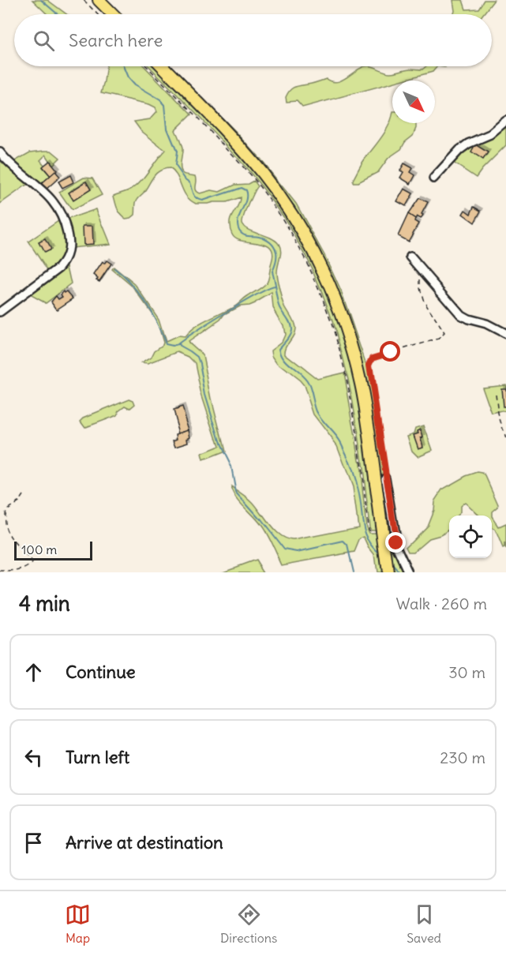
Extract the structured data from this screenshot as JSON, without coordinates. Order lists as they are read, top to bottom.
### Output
{
  "scale_bar": "100 m",
  "north": "bottom right",
  "page": {
    "search": "Search here",
    "scale": "100 m",
    "heading": ["4 min", "Walk · 260 m"],
    "list": [
      ["Continue", "30 m"],
      ["Turn left", "230 m"],
      "Arrive at destination"
    ],
    "nav": ["Map", "Directions", "Saved"]
  }
}
